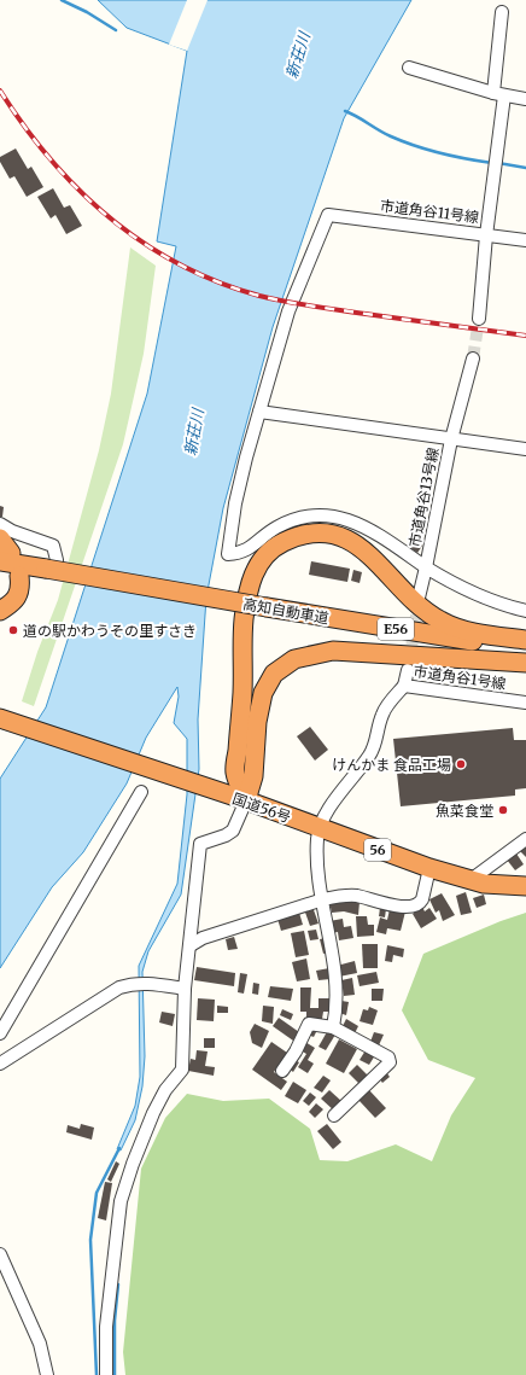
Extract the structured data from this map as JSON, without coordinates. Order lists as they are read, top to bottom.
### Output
{
  "streets": {
    "highway": [
      "高知自動車道",
      "E56",
      "国道56号",
      "56"
    ],
    "street": ["市道角谷11号線", "市道角谷13号線", "市道角谷1号線"]
  },
  "crossings": [
    ["市道角谷11号線", "市道角谷13号線"],
    ["高知自動車道", "E56"]
  ],
  "water": ["新荘川"],
  "places": ["道の駅かわうその里すさき", "けんかま 食品工場", "魚菜食堂"]
}
